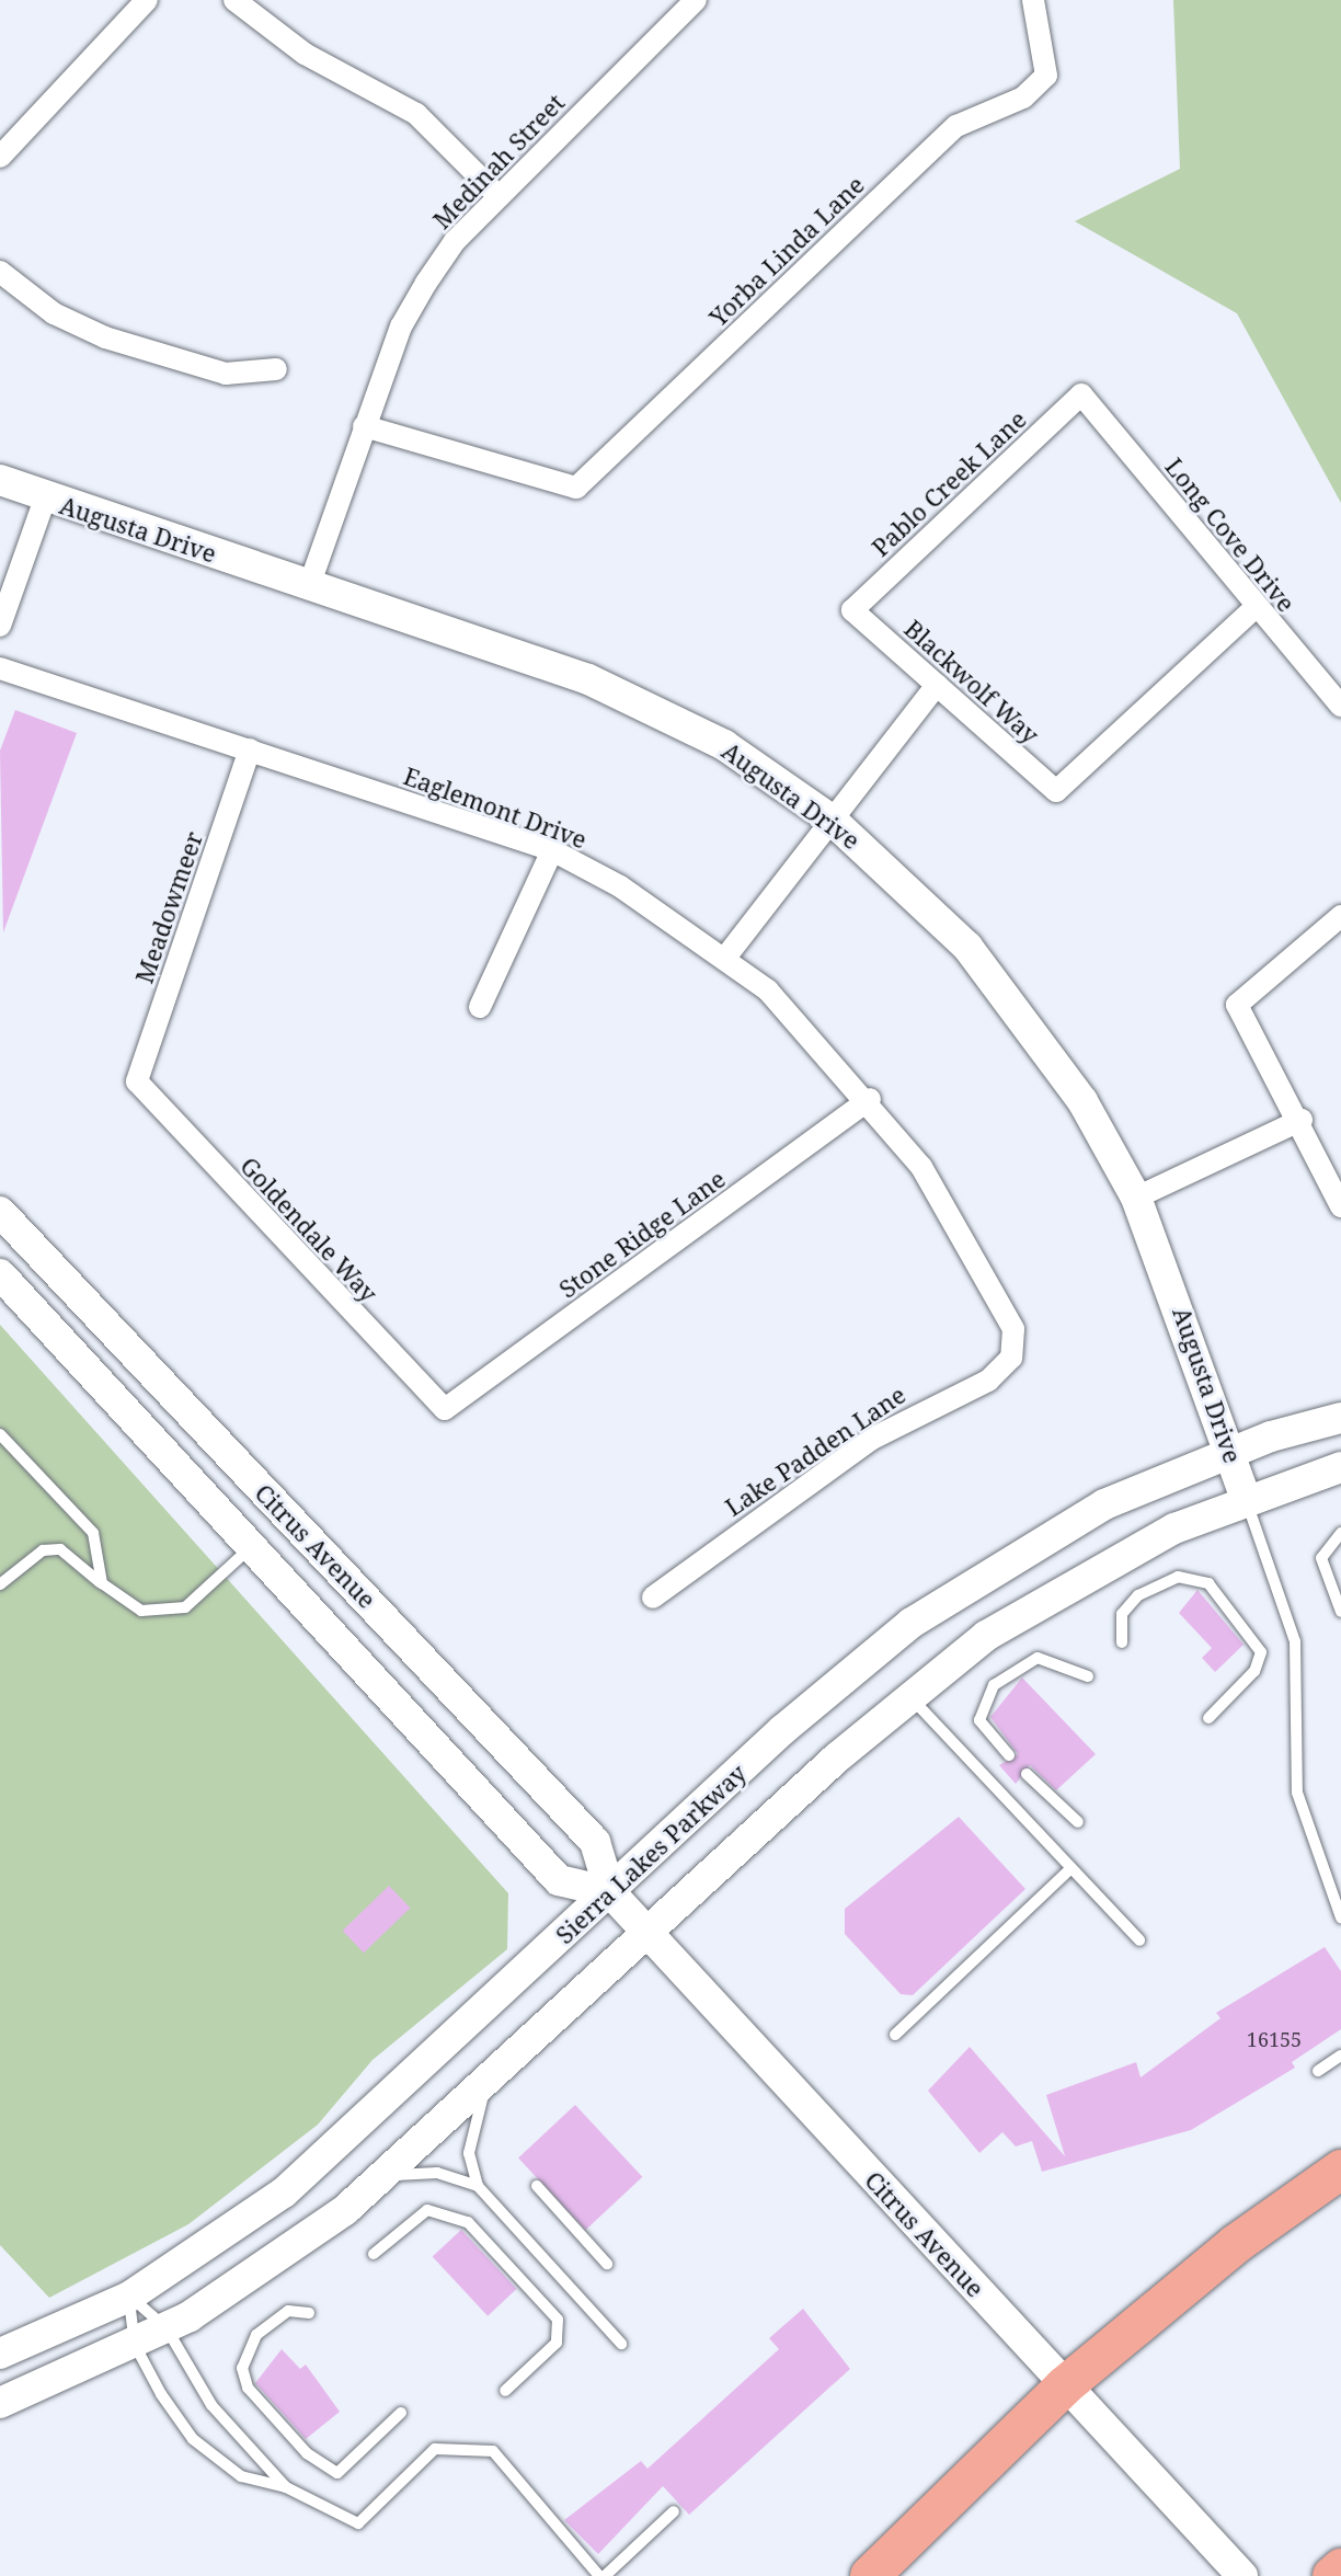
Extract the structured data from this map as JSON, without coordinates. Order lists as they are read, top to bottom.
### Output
{
  "streets": {
    "street": [
      "Medinah Street",
      "Yorba Linda Lane",
      "Pablo Creek Lane",
      "Augusta Drive",
      "Long Cove Drive",
      "Blackwolf Way",
      "Eaglemont Drive",
      "Meadowmeer",
      "Goldendale Way",
      "Stone Ridge Lane",
      "Lake Padden Lane",
      "Citrus Avenue",
      "Sierra Lakes Parkway"
    ]
  },
  "crossings": [
    ["Medinah Street", "Yorba Linda Lane"],
    ["Medinah Street", "Augusta Drive"],
    ["Pablo Creek Lane", "Long Cove Drive"],
    ["Pablo Creek Lane", "Blackwolf Way"],
    ["Augusta Drive", "Sierra Lakes Parkway"],
    ["Long Cove Drive", "Blackwolf Way"],
    ["Eaglemont Drive", "Meadowmeer"],
    ["Eaglemont Drive", "Stone Ridge Lane"],
    ["Eaglemont Drive", "Lake Padden Lane"],
    ["Meadowmeer", "Goldendale Way"],
    ["Goldendale Way", "Stone Ridge Lane"],
    ["Citrus Avenue", "Sierra Lakes Parkway"]
  ],
  "house_numbers": ["16155"]
}
